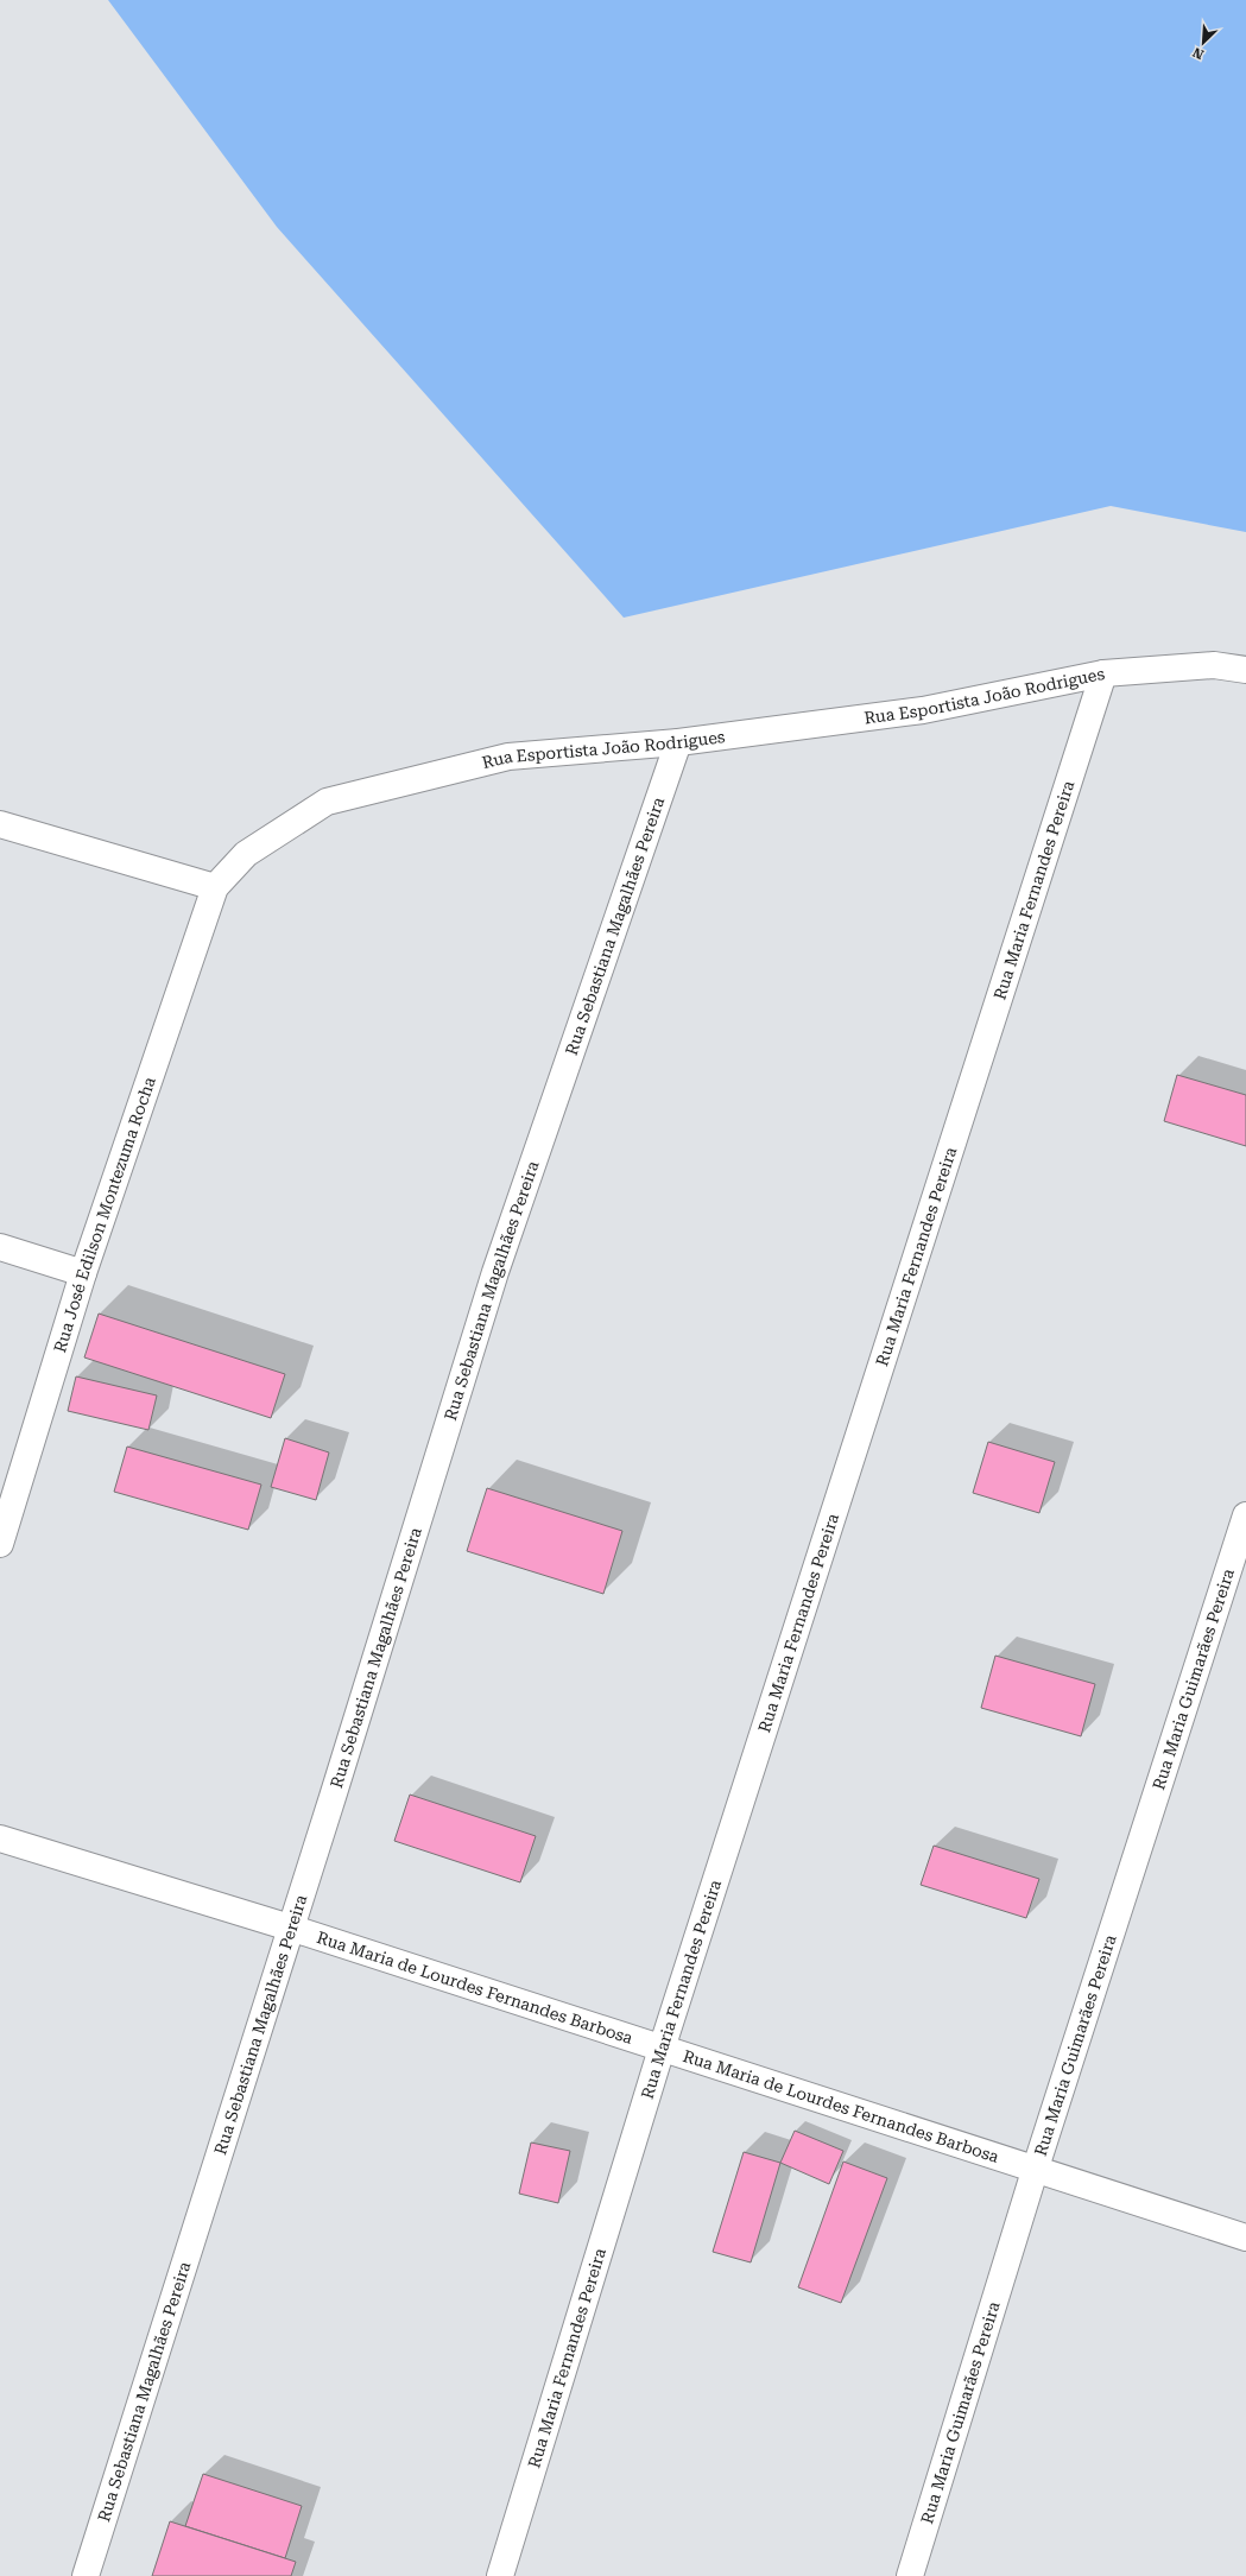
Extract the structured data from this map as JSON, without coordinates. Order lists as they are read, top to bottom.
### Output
{
  "streets": {
    "street": [
      "Rua Esportista João Rodrigues",
      "Rua Maria Fernandes Pereira",
      "Rua Sebastiana Magalhães Pereira",
      "Rua José Edilson Montezuma Rocha",
      "Rua Maria Guimarães Pereira",
      "Rua Maria de Lourdes Fernandes Barbosa"
    ]
  },
  "crossings": [
    ["Rua Esportista João Rodrigues", "Rua Maria Fernandes Pereira"],
    ["Rua Esportista João Rodrigues", "Rua Sebastiana Magalhães Pereira"],
    ["Rua Esportista João Rodrigues", "Rua José Edilson Montezuma Rocha"],
    ["Rua Maria Fernandes Pereira", "Rua Maria de Lourdes Fernandes Barbosa"],
    ["Rua Sebastiana Magalhães Pereira", "Rua Maria de Lourdes Fernandes Barbosa"],
    ["Rua Maria Guimarães Pereira", "Rua Maria de Lourdes Fernandes Barbosa"]
  ],
  "north": "bottom left"
}
